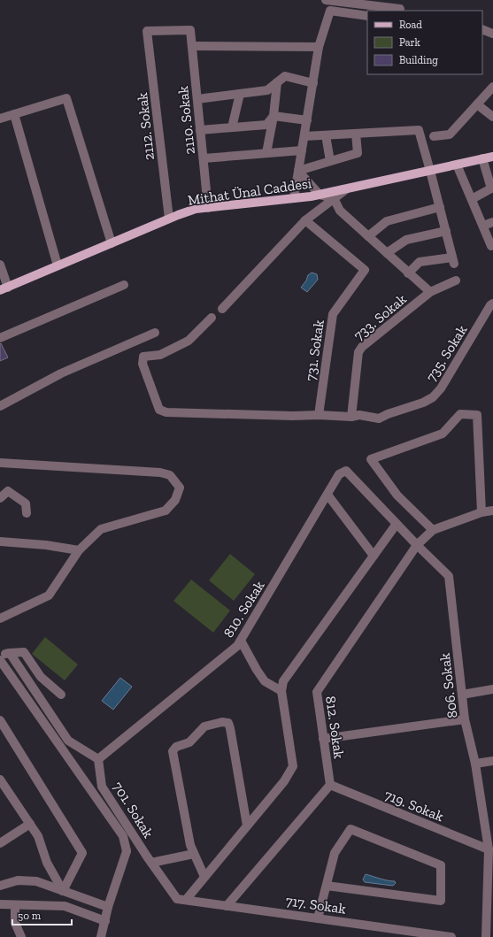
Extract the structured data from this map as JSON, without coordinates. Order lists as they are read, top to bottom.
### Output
{
  "streets": {
    "main road": ["Mithat Ünal Caddesi"],
    "street": [
      "2110. Sokak",
      "2112. Sokak",
      "733. Sokak",
      "731. Sokak",
      "735. Sokak",
      "810. Sokak",
      "806. Sokak",
      "812. Sokak",
      "719. Sokak",
      "701. Sokak",
      "717. Sokak"
    ]
  },
  "crossings": [
    ["2110. Sokak", "2112. Sokak"],
    ["2110. Sokak", "Mithat Ünal Caddesi"],
    ["2112. Sokak", "Mithat Ünal Caddesi"],
    ["733. Sokak", "735. Sokak"],
    ["731. Sokak", "735. Sokak"],
    ["810. Sokak", "806. Sokak"],
    ["810. Sokak", "701. Sokak"],
    ["806. Sokak", "812. Sokak"],
    ["806. Sokak", "719. Sokak"],
    ["812. Sokak", "719. Sokak"],
    ["701. Sokak", "717. Sokak"]
  ],
  "legend": ["Road", "Park", "Building"],
  "scale_bar": "50 m"
}
